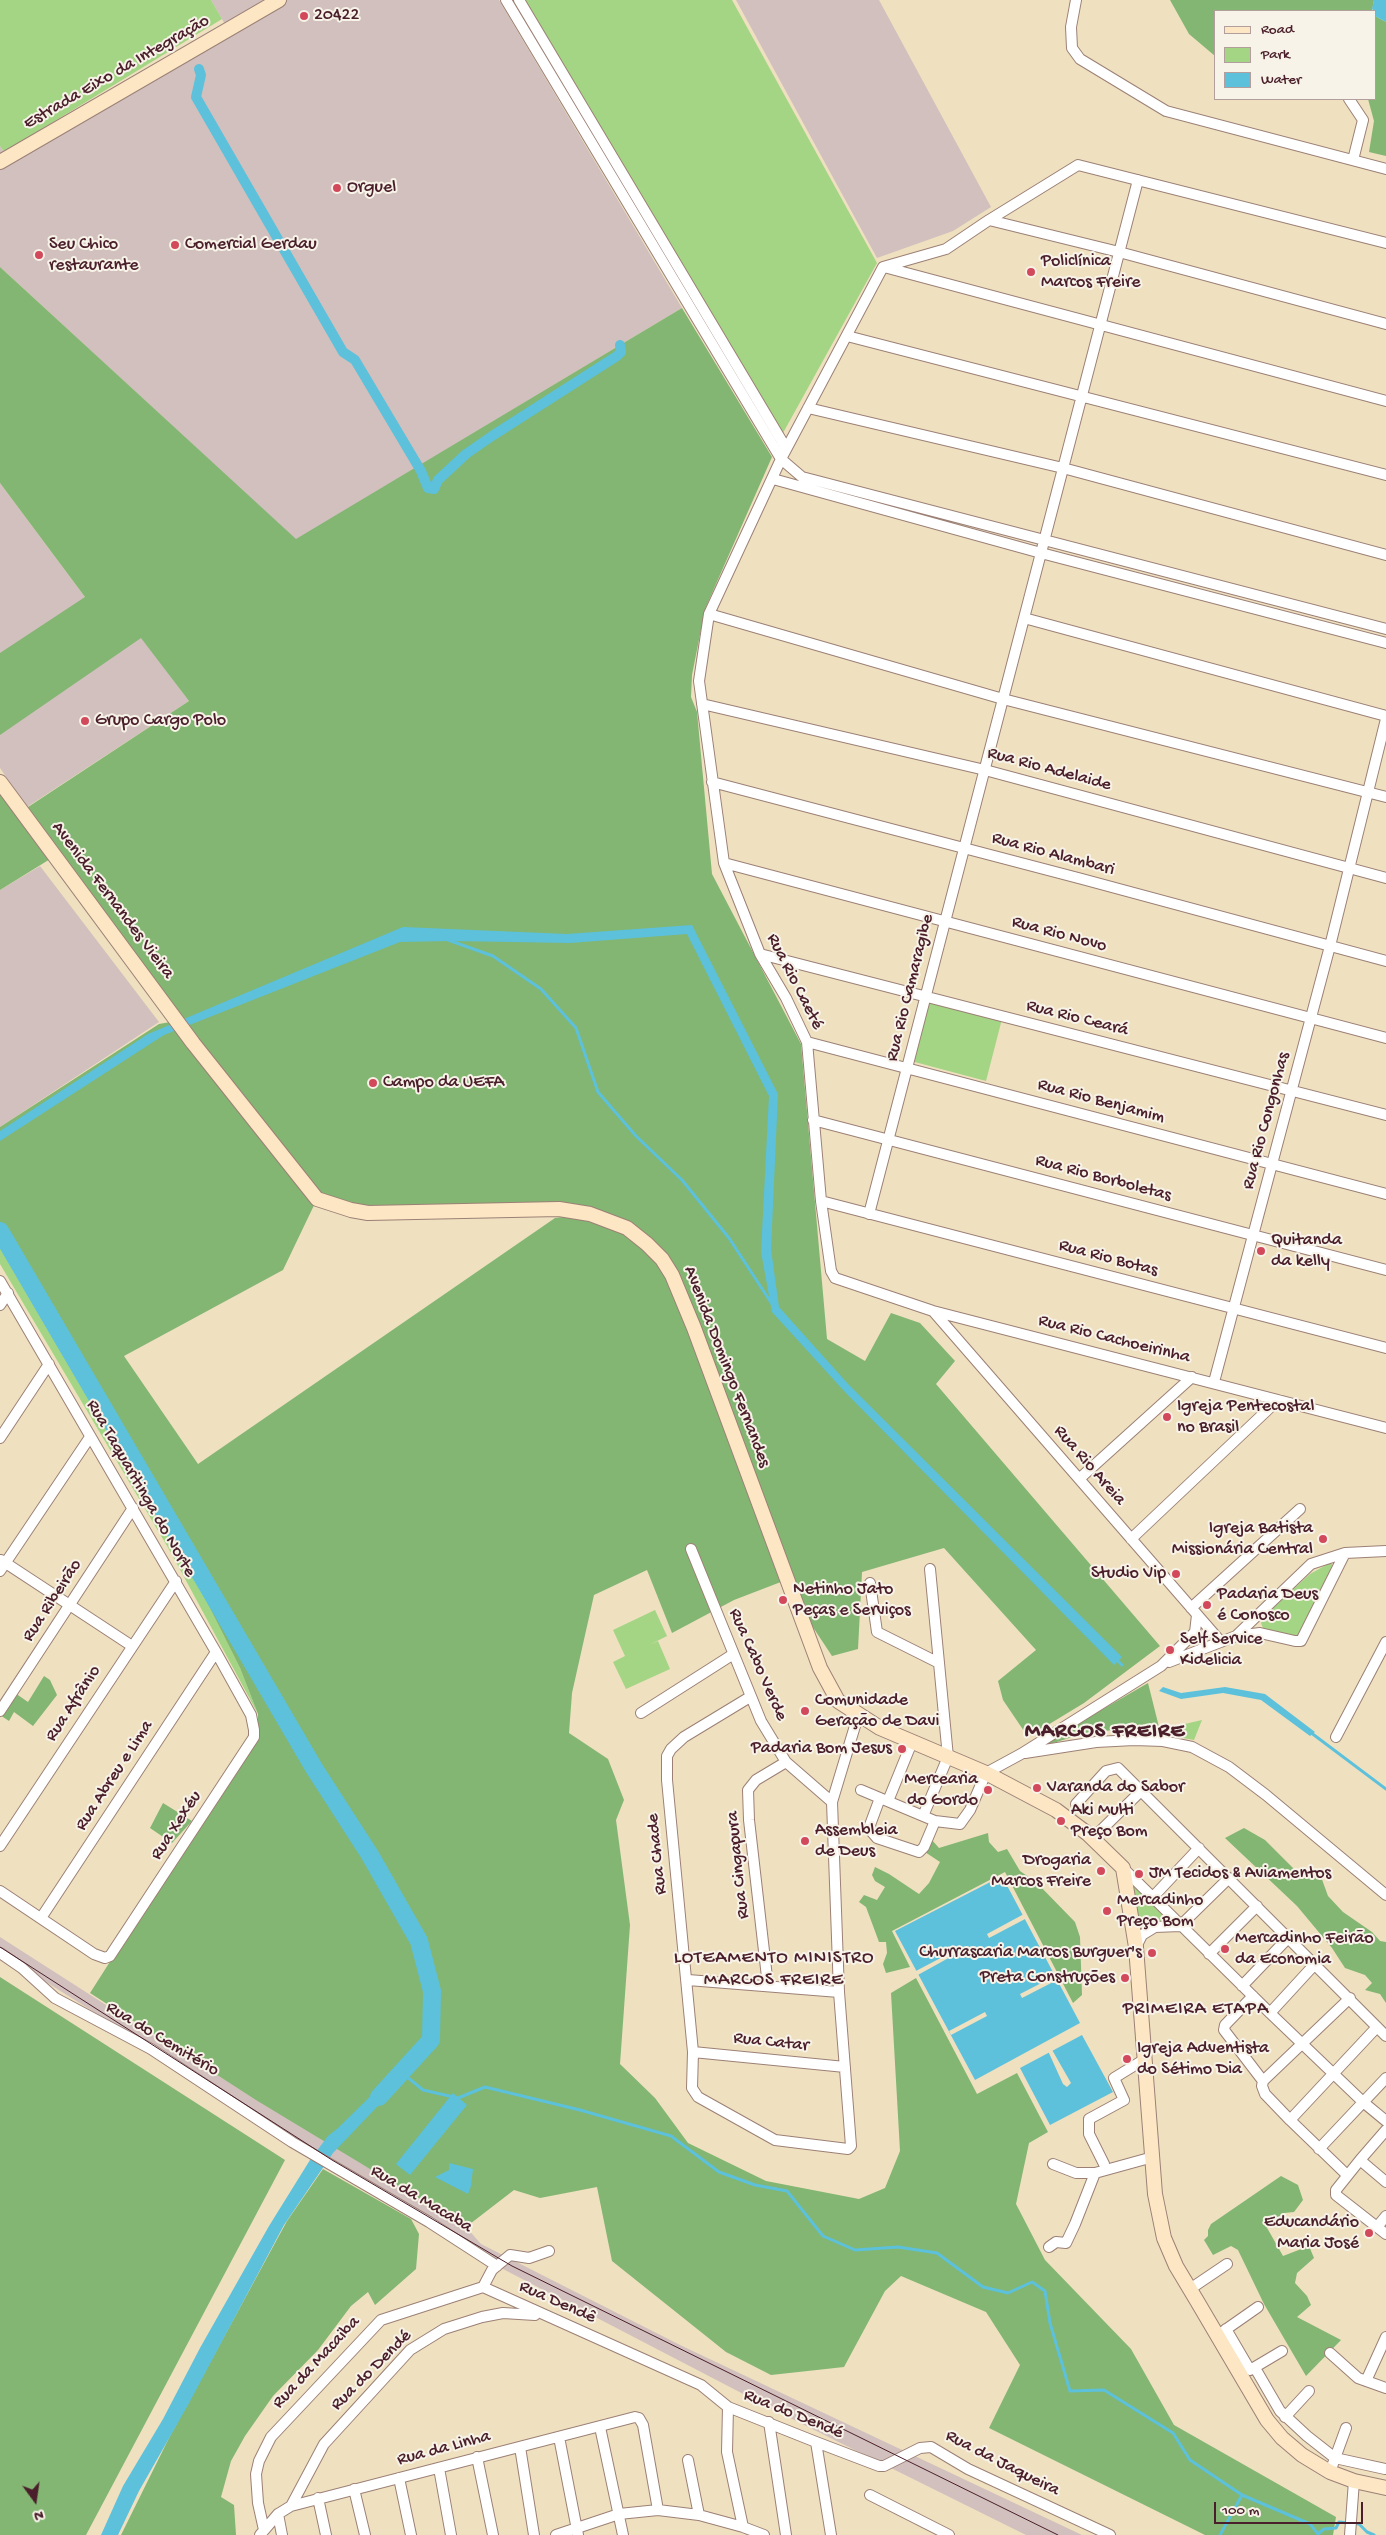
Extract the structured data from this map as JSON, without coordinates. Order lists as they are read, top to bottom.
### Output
{
  "streets": {
    "main road": ["Estrada Eixo da Integração", "Avenida Fernandes Vieira", "Avenida Domingo Fernandes"],
    "street": [
      "Rua Rio Adelaide",
      "Rua Rio Alambari",
      "Rua Rio Novo",
      "Rua Rio Caeté",
      "Rua Rio Camaragibe",
      "Rua Rio Ceará",
      "Rua Rio Benjamim",
      "Rua Rio Congonhas",
      "Rua Rio Borboletas",
      "Rua Rio Botas",
      "Rua Rio Cachoeirinha",
      "Rua Rio Areia",
      "Rua Taquaritinga do Norte",
      "Rua Ribeirão",
      "Rua Cabo Verde",
      "Rua Afrânio",
      "Rua Abreu e Lima",
      "Rua Xexéu",
      "Rua Chade",
      "Rua Cingapura",
      "Rua do Cemitério",
      "Rua Catar",
      "Rua da Macaba",
      "Rua Dendê",
      "Rua da Macaiba",
      "Rua do Dendé",
      "Rua da Linha",
      "Rua da Jaqueira"
    ]
  },
  "crossings": [
    ["Rua Rio Adelaide", "Rua Rio Caeté"],
    ["Rua Rio Adelaide", "Rua Rio Camaragibe"],
    ["Rua Rio Adelaide", "Rua Rio Congonhas"],
    ["Rua Rio Alambari", "Rua Rio Caeté"],
    ["Rua Rio Alambari", "Rua Rio Camaragibe"],
    ["Rua Rio Alambari", "Rua Rio Congonhas"],
    ["Avenida Fernandes Vieira", "Avenida Domingo Fernandes"],
    ["Rua Rio Novo", "Rua Rio Caeté"],
    ["Rua Rio Novo", "Rua Rio Camaragibe"],
    ["Rua Rio Novo", "Rua Rio Congonhas"],
    ["Rua Rio Caeté", "Rua Rio Ceará"],
    ["Rua Rio Caeté", "Rua Rio Benjamim"],
    ["Rua Rio Caeté", "Rua Rio Borboletas"],
    ["Rua Rio Caeté", "Rua Rio Botas"],
    ["Rua Rio Caeté", "Rua Rio Cachoeirinha"],
    ["Rua Rio Camaragibe", "Rua Rio Ceará"],
    ["Rua Rio Camaragibe", "Rua Rio Benjamim"],
    ["Rua Rio Camaragibe", "Rua Rio Borboletas"],
    ["Rua Rio Camaragibe", "Rua Rio Botas"],
    ["Rua Rio Ceará", "Rua Rio Congonhas"],
    ["Rua Rio Benjamim", "Rua Rio Congonhas"],
    ["Rua Rio Congonhas", "Rua Rio Borboletas"],
    ["Rua Rio Congonhas", "Rua Rio Botas"],
    ["Rua Rio Congonhas", "Rua Rio Cachoeirinha"],
    ["Rua Rio Cachoeirinha", "Rua Rio Areia"],
    ["Rua Taquaritinga do Norte", "Rua Ribeirão"],
    ["Rua Taquaritinga do Norte", "Rua Afrânio"],
    ["Rua Taquaritinga do Norte", "Rua Abreu e Lima"],
    ["Rua Taquaritinga do Norte", "Rua Xexéu"],
    ["Rua Cabo Verde", "Rua Chade"],
    ["Rua Cabo Verde", "Rua Cingapura"],
    ["Rua Abreu e Lima", "Rua Xexéu"],
    ["Rua Chade", "Rua Catar"],
    ["Rua do Cemitério", "Rua da Macaba"],
    ["Rua Dendê", "Rua da Macaiba"],
    ["Rua Dendê", "Rua do Dendé"],
    ["Rua da Macaiba", "Rua da Linha"],
    ["Rua do Dendé", "Rua da Linha"],
    ["Rua do Dendé", "Rua da Jaqueira"]
  ],
  "districts": ["MARCOS FREIRE", "LOTEAMENTO MINISTRO MARCOS FREIRE", "PRIMEIRA ETAPA"],
  "places": [
    "20422",
    "Orguel",
    "Comercial Gerdau",
    "Seu Chico restaurante",
    "Policlínica Marcos Freire",
    "Grupo Cargo Polo",
    "Campo da UEFA",
    "Quitanda da kelly",
    "Igreja Pentecostal no Brasil",
    "Igreja Batista Missionária Central",
    "Studio Vip",
    "Netinho Jato Peças e Serviços",
    "Padaria Deus é Conosco",
    "Self Service Kidelicia",
    "Comunidade Geração de Davi",
    "Padaria Bom Jesus",
    "Varanda do Sabor",
    "Mercearia do Gordo",
    "Aki Multi Preço Bom",
    "Assembleia de Deus",
    "Drogaria Marcos Freire",
    "JM Tecidos & Aviamentos",
    "Mercadinho Preço Bom",
    "Mercadinho Feirão da Economia",
    "Churrascaria Marcos Burguer's",
    "Preta Construções",
    "Igreja Adventista do Sétimo Dia",
    "Educandário Maria José"
  ],
  "legend": ["Road", "Park", "Water"],
  "scale_bar": "100 m",
  "north": "bottom"
}
